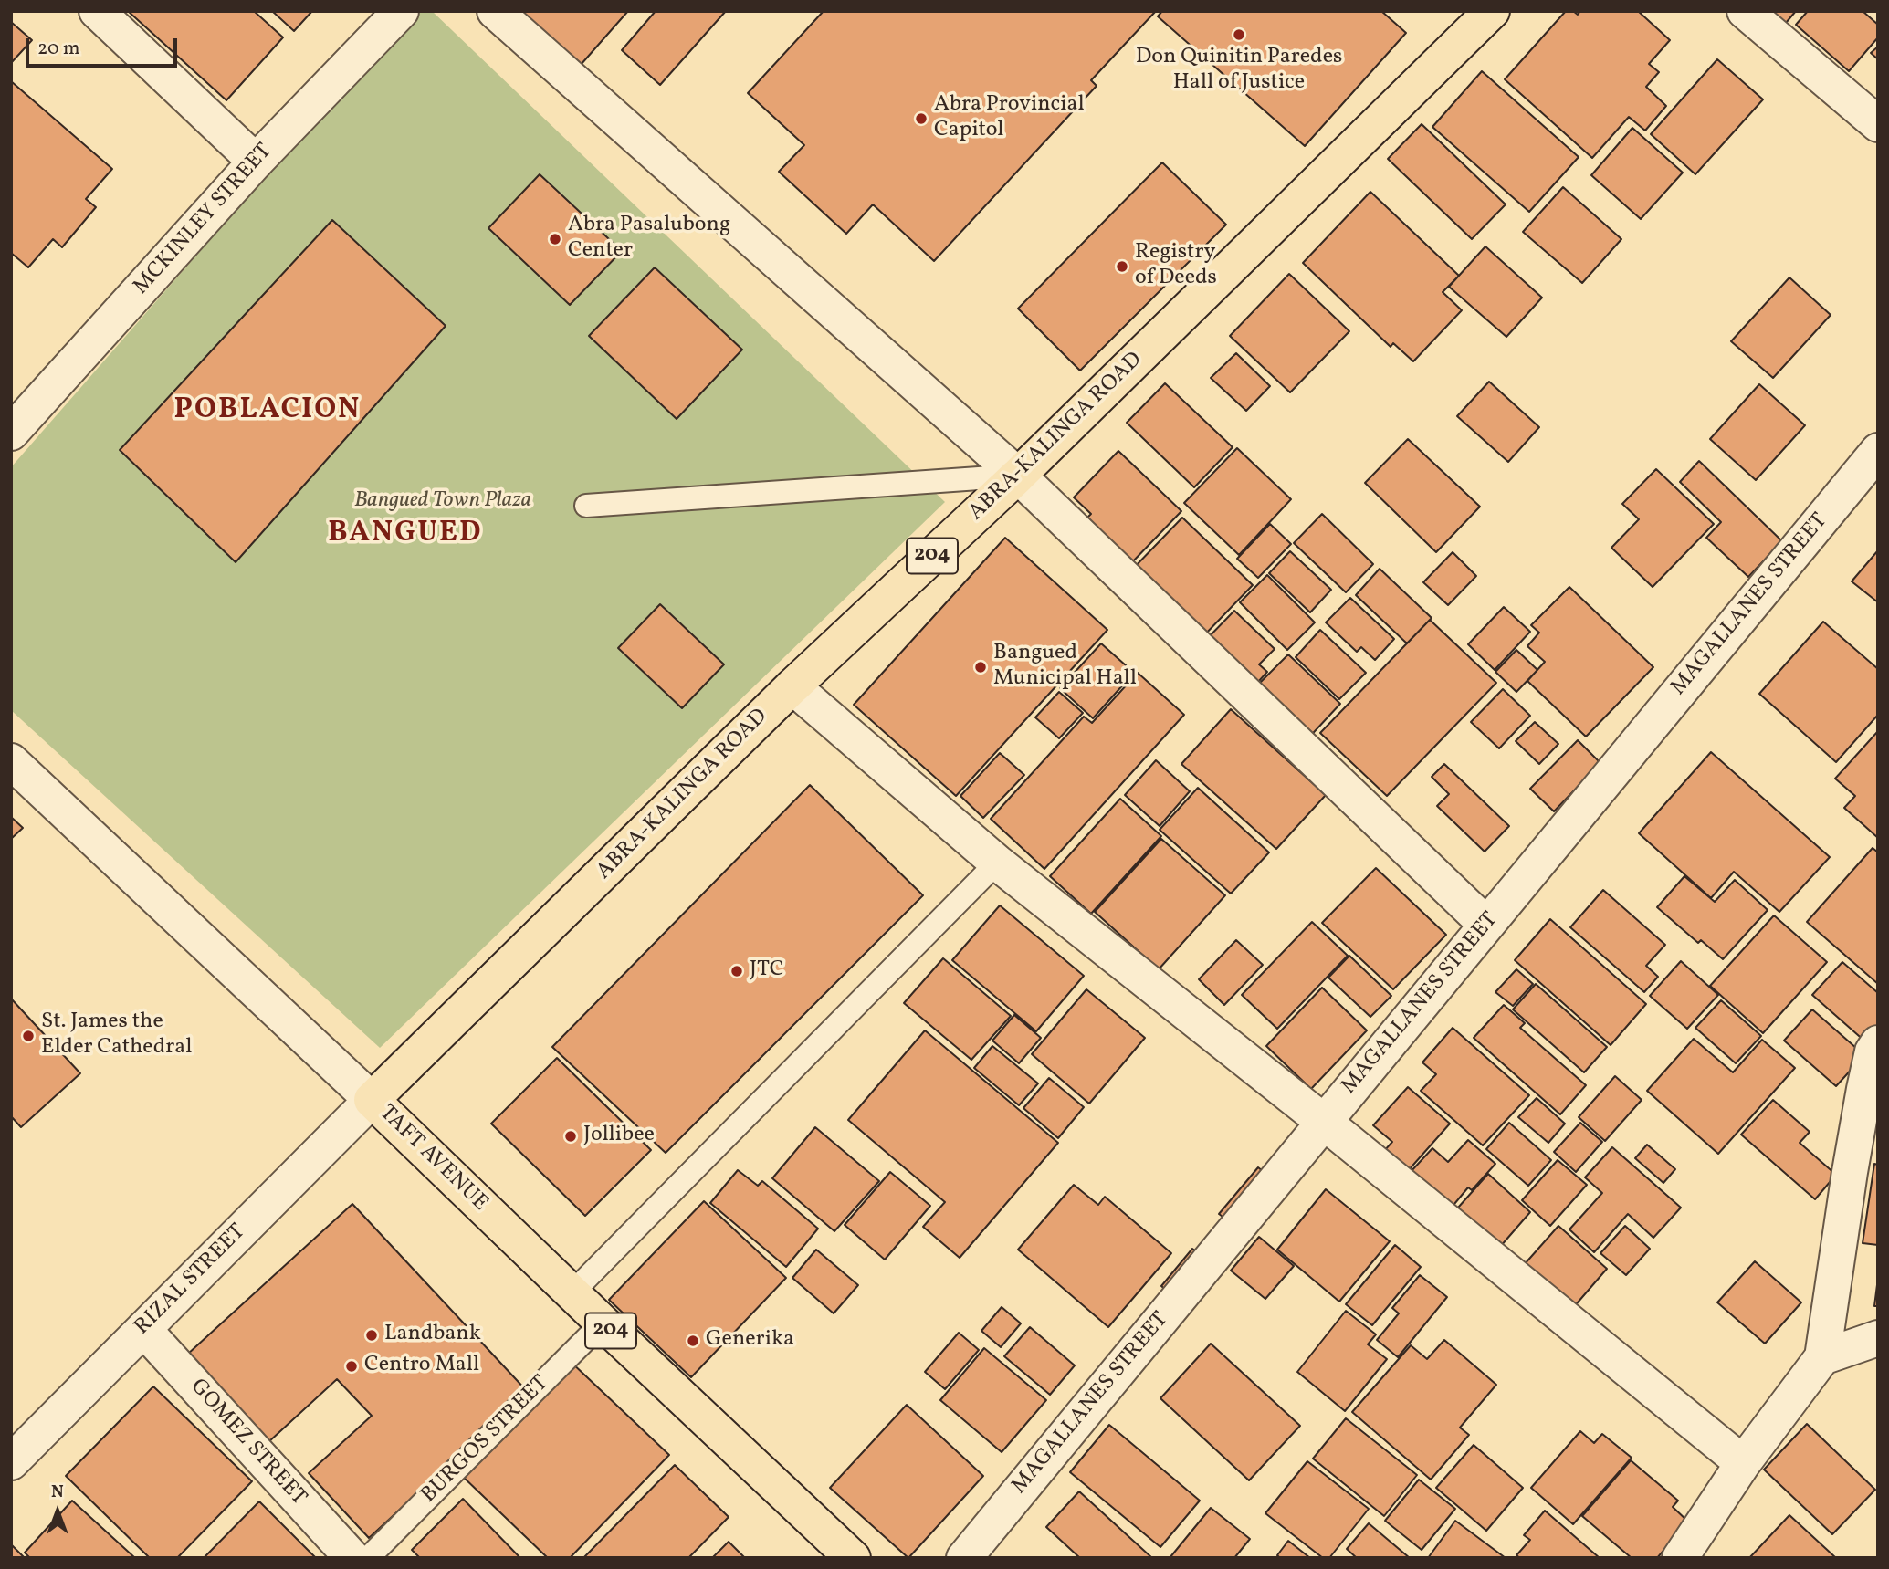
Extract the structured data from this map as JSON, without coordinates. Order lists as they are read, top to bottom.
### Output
{
  "streets": {
    "main road": ["ABRA-KALINGA ROAD", "204", "TAFT AVENUE"],
    "street": [
      "MCKINLEY STREET",
      "MAGALLANES STREET",
      "RIZAL STREET",
      "GOMEZ STREET"
    ],
    "lane": ["BURGOS STREET"]
  },
  "crossings": [
    ["ABRA-KALINGA ROAD", "TAFT AVENUE"],
    ["ABRA-KALINGA ROAD", "RIZAL STREET"],
    ["TAFT AVENUE", "RIZAL STREET"],
    ["TAFT AVENUE", "BURGOS STREET"],
    ["RIZAL STREET", "GOMEZ STREET"]
  ],
  "districts": ["POBLACION", "BANGUED"],
  "parks": ["Bangued Town Plaza"],
  "places": [
    "Don Quinitin Paredes Hall of Justice",
    "Abra Provincial Capitol",
    "Abra Pasalubong Center",
    "Registry of Deeds",
    "Bangued Municipal Hall",
    "JTC",
    "St. James the Elder Cathedral",
    "Jollibee",
    "Landbank",
    "Generika",
    "Centro Mall"
  ],
  "scale_bar": "20 m",
  "north": "top"
}
